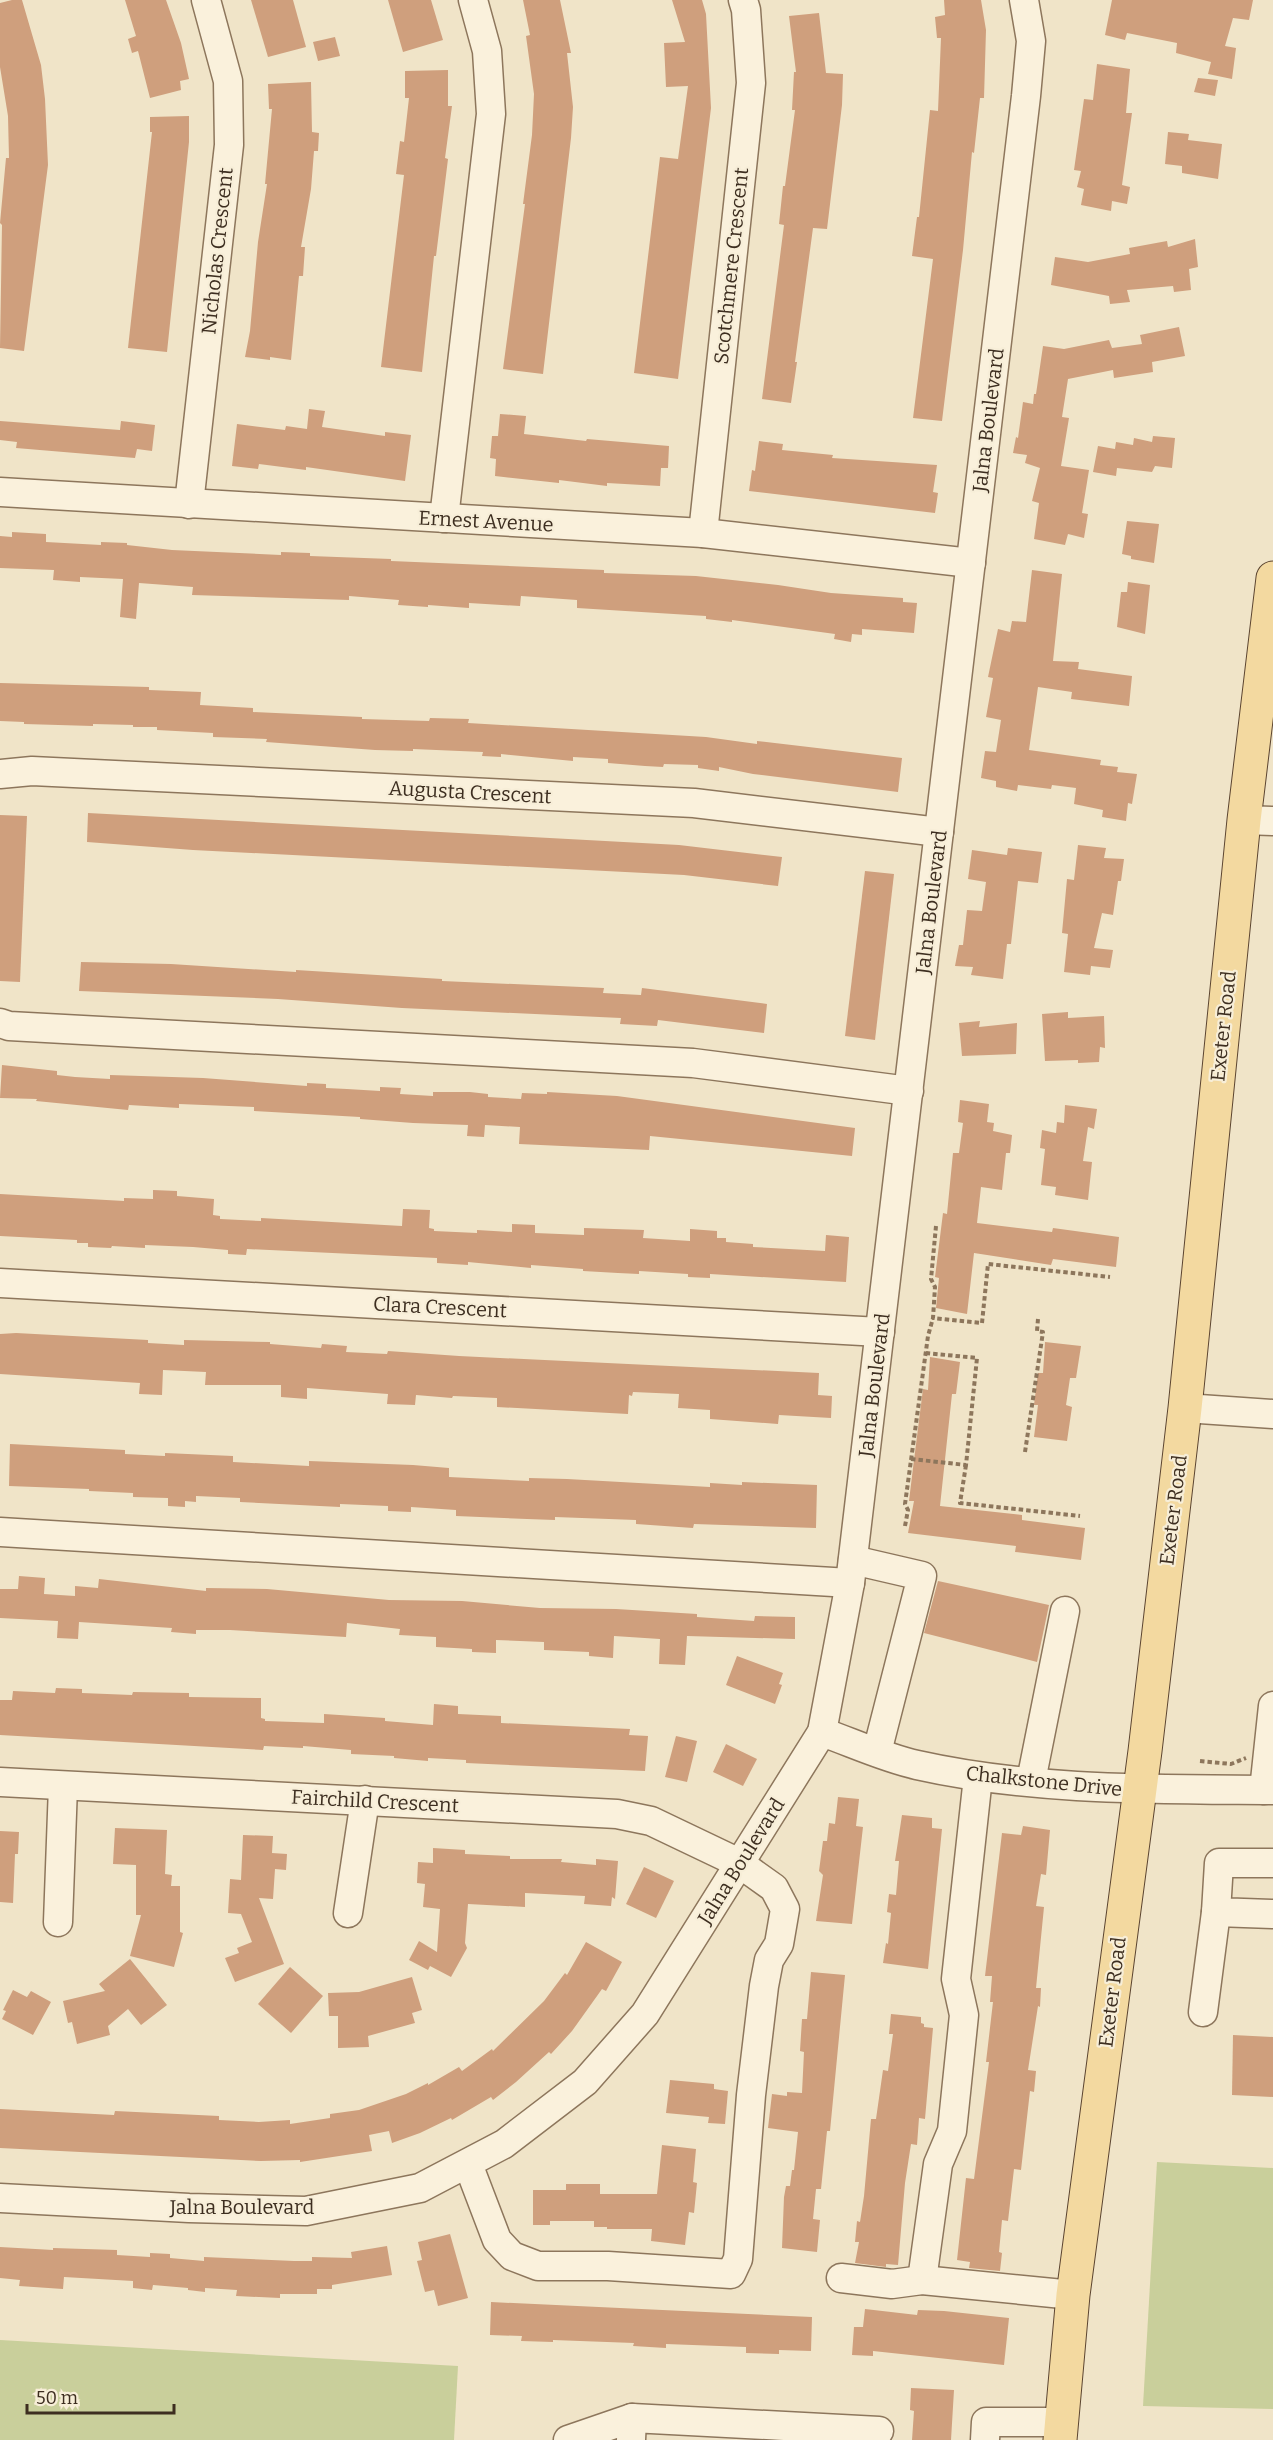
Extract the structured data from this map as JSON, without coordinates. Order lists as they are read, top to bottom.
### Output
{
  "streets": {
    "main road": ["Exeter Road"],
    "street": [
      "Nicholas Crescent",
      "Scotchmere Crescent",
      "Jalna Boulevard",
      "Ernest Avenue",
      "Augusta Crescent",
      "Clara Crescent",
      "Chalkstone Drive",
      "Fairchild Crescent"
    ]
  },
  "crossings": [
    ["Nicholas Crescent", "Ernest Avenue"],
    ["Scotchmere Crescent", "Ernest Avenue"],
    ["Jalna Boulevard", "Ernest Avenue"],
    ["Jalna Boulevard", "Augusta Crescent"],
    ["Jalna Boulevard", "Clara Crescent"],
    ["Jalna Boulevard", "Chalkstone Drive"],
    ["Jalna Boulevard", "Fairchild Crescent"],
    ["Exeter Road", "Chalkstone Drive"]
  ],
  "scale_bar": "50 m"
}
